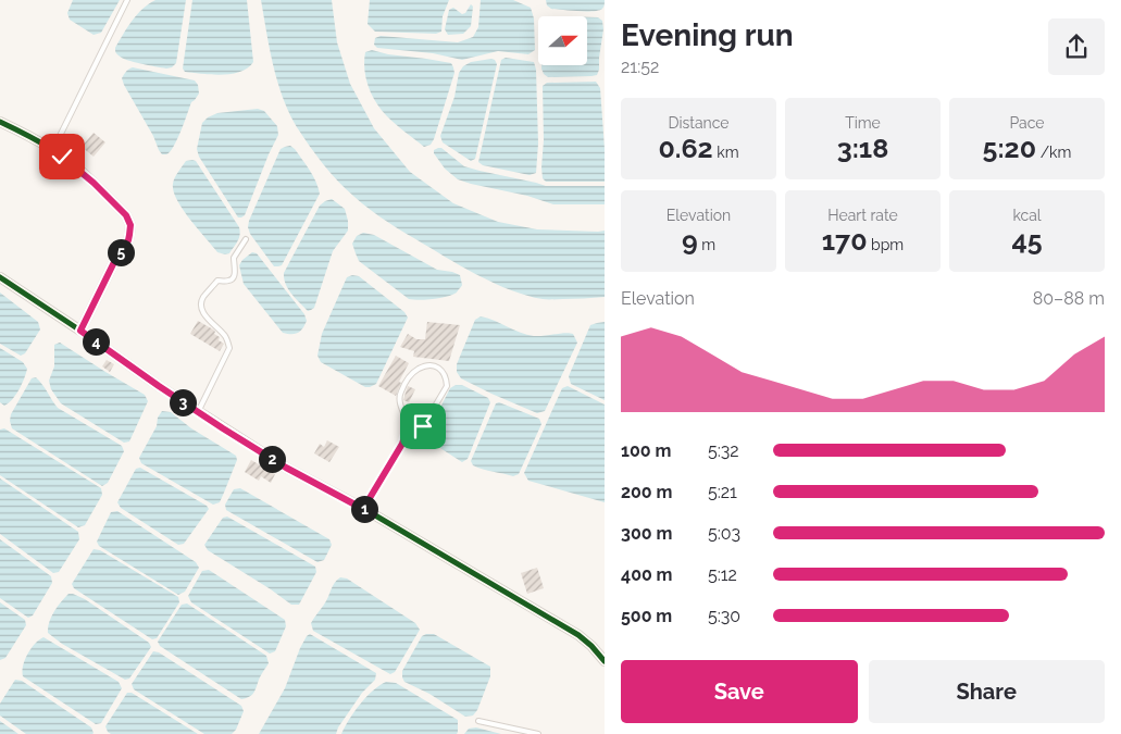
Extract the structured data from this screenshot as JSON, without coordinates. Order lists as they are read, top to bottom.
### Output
{
  "north": "right",
  "page": {
    "heading": ["Evening run", "21:52"],
    "stats": [
      ["Distance", "0.62 km"],
      ["Time", "3:18"],
      ["Pace", "5:20 /km"],
      ["Elevation", "9 m"],
      ["Heart rate", "170 bpm"],
      ["kcal", "45"]
    ],
    "pins": [
      "5",
      "4",
      "3",
      "2",
      "1"
    ],
    "chart": ["Elevation", "80–88 m"],
    "list": [
      {
        "name": "100 m",
        "note": "5:32"
      },
      {
        "name": "200 m",
        "note": "5:21"
      },
      {
        "name": "300 m",
        "note": "5:03"
      },
      {
        "name": "400 m",
        "note": "5:12"
      },
      {
        "name": "500 m",
        "note": "5:30"
      }
    ],
    "buttons": ["Save", "Share"]
  }
}
